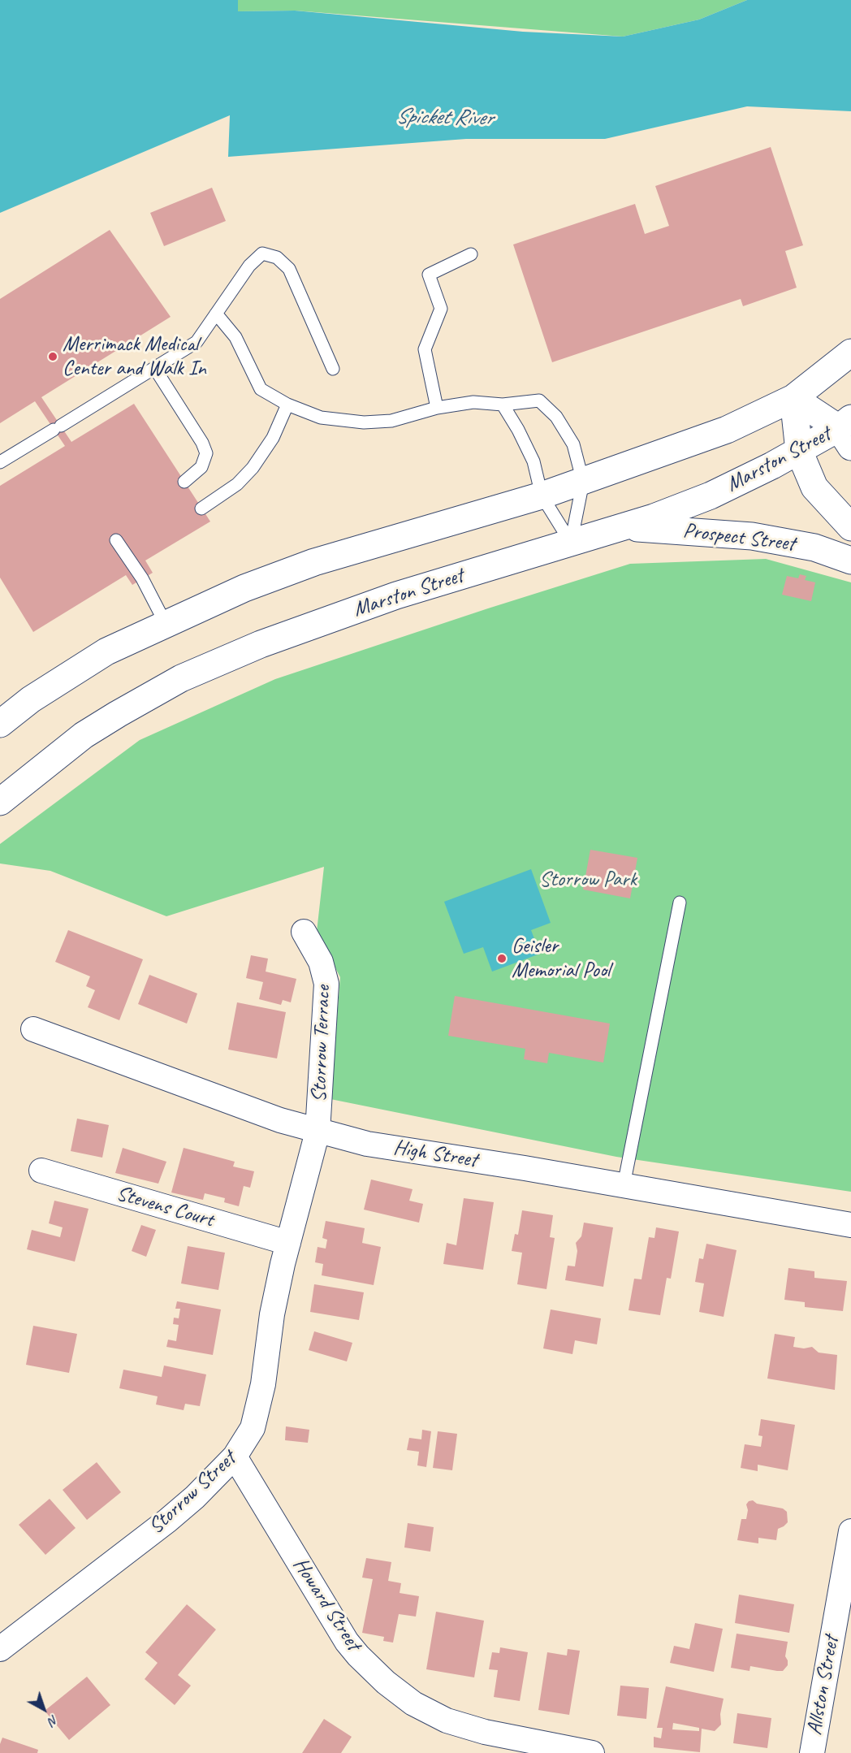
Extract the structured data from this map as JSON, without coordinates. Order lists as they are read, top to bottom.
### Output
{
  "streets": {
    "main road": ["Marston Street", "Prospect Street"],
    "street": [
      "Storrow Terrace",
      "High Street",
      "Stevens Court",
      "Storrow Street",
      "Howard Street",
      "Allston Street"
    ]
  },
  "crossings": [
    ["Marston Street", "Prospect Street"],
    ["Storrow Terrace", "High Street"],
    ["Storrow Terrace", "Storrow Street"],
    ["High Street", "Storrow Street"],
    ["Stevens Court", "Storrow Street"],
    ["Storrow Street", "Howard Street"]
  ],
  "water": ["Spicket River"],
  "parks": ["Storrow Park"],
  "places": ["Merrimack Medical Center and Walk In", "Geisler Memorial Pool"],
  "north": "bottom right"
}
